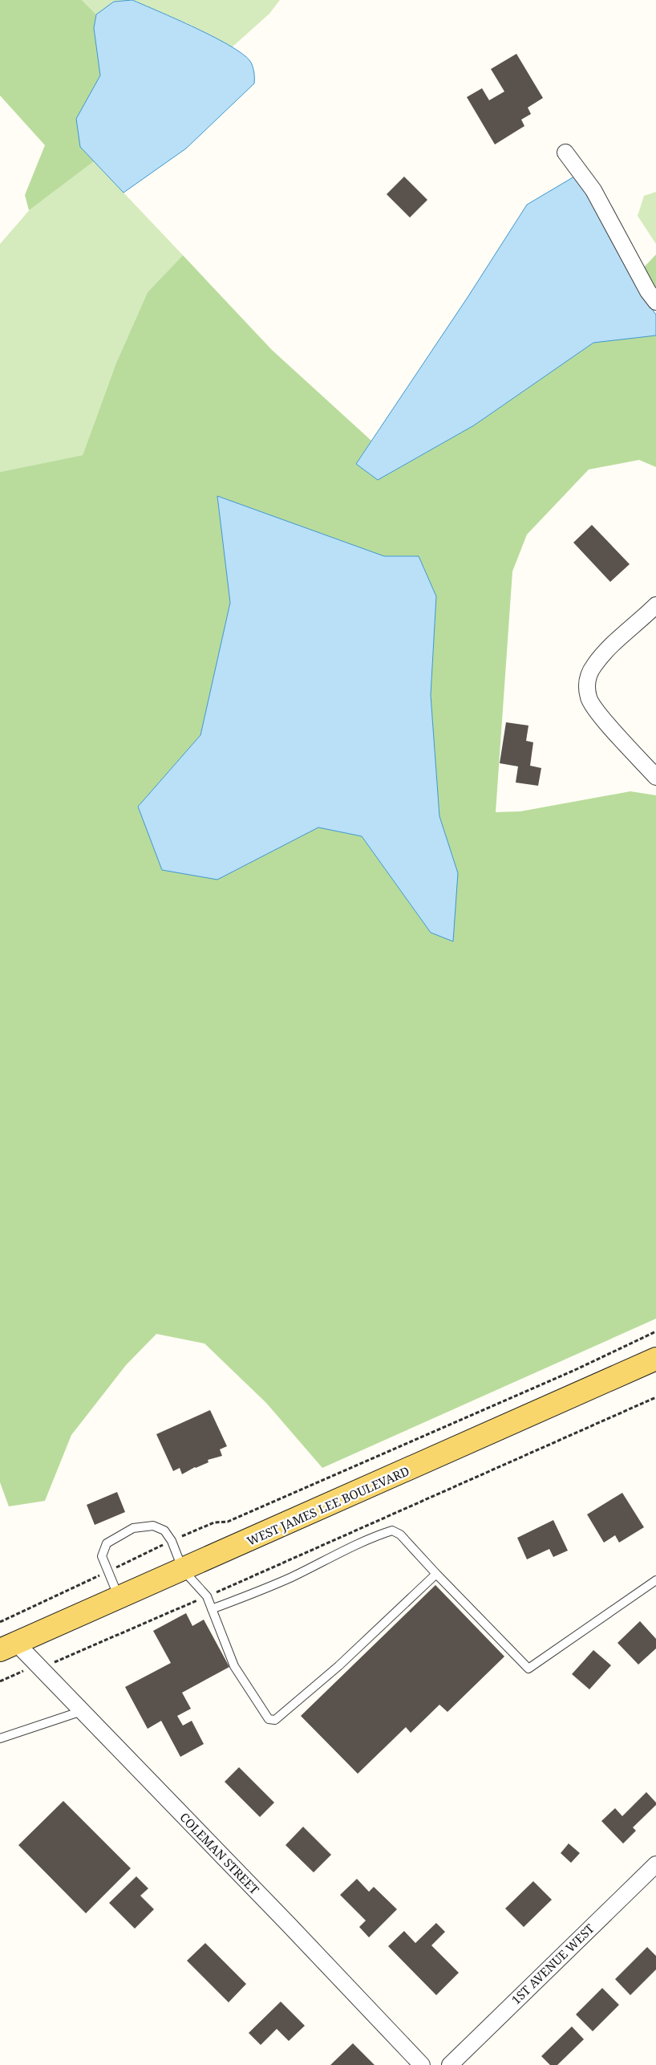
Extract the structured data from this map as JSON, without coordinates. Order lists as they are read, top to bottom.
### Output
{
  "streets": {
    "main road": ["WEST JAMES LEE BOULEVARD"],
    "street": ["COLEMAN STREET", "1ST AVENUE WEST"]
  },
  "crossings": [
    ["WEST JAMES LEE BOULEVARD", "COLEMAN STREET"]
  ]
}
